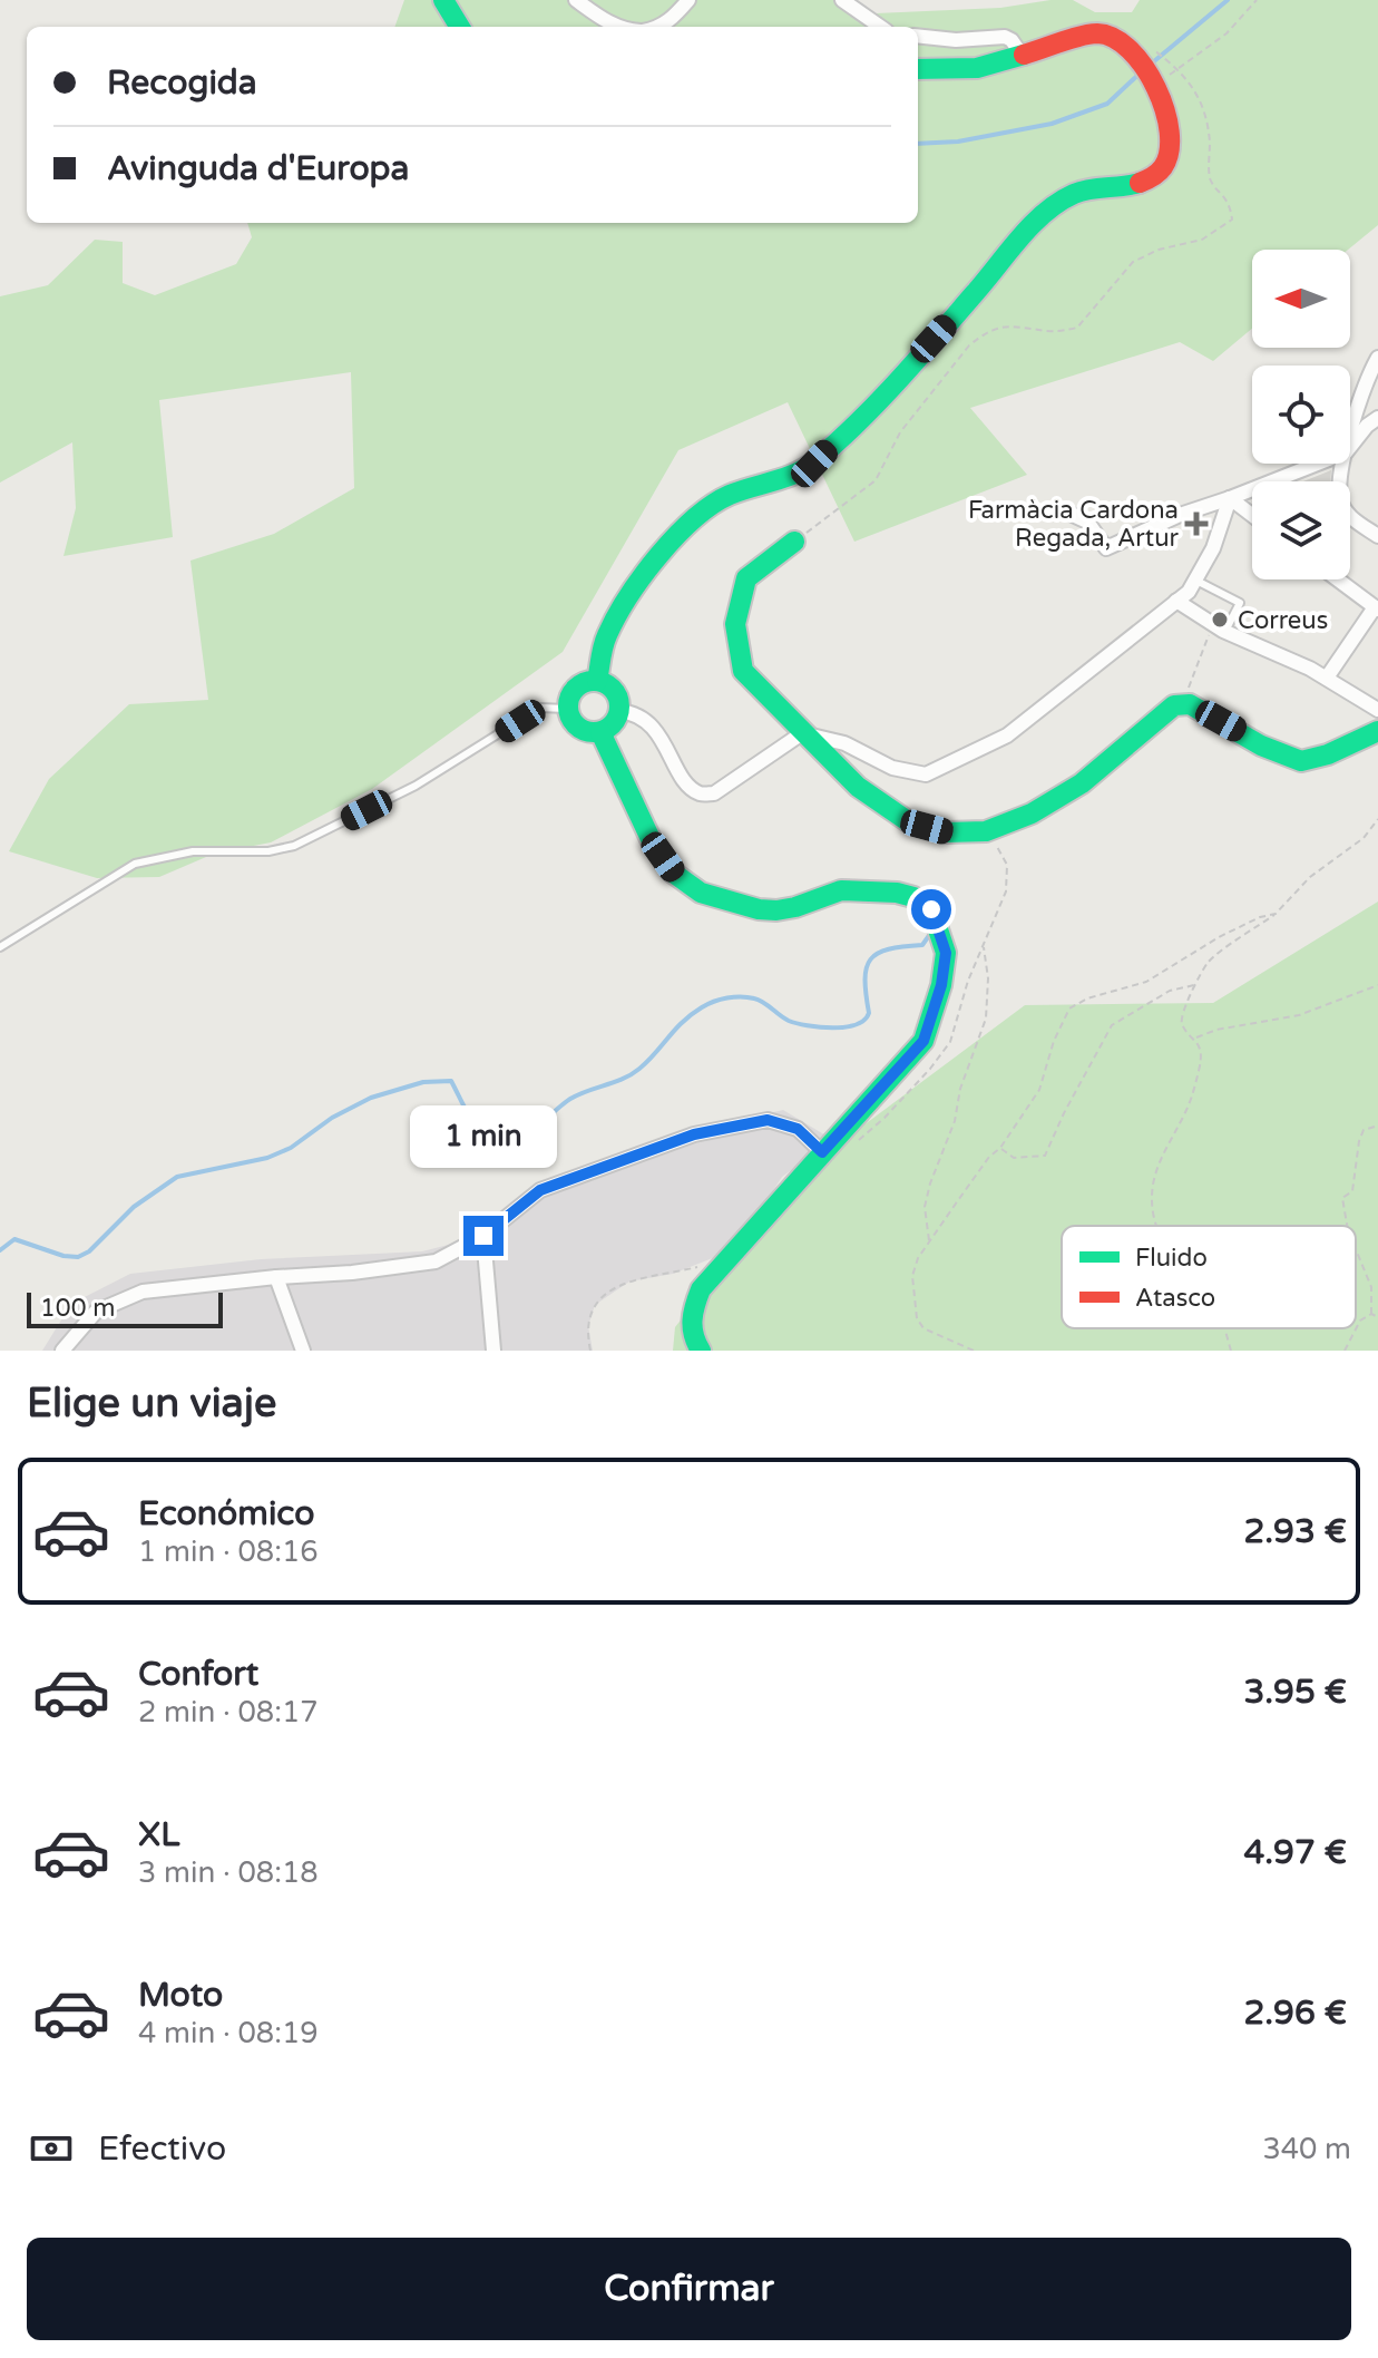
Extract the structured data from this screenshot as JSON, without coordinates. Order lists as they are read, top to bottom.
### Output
{
  "places": {
    "health": ["Farmàcia Cardona Regada, Artur"],
    "other": ["Correus"]
  },
  "legend": ["Fluido", "Atasco"],
  "scale_bar": "100 m",
  "north": "left",
  "page": {
    "banner": ["Recogida", "Avinguda d'Europa"],
    "bubble": "1 min",
    "scale": "100 m",
    "heading": "Elige un viaje",
    "list": [
      {
        "name": "Económico",
        "note": "1 min · 08:16",
        "value": "2.93 €"
      },
      {
        "name": "Confort",
        "note": "2 min · 08:17",
        "value": "3.95 €"
      },
      {
        "name": "XL",
        "note": "3 min · 08:18",
        "value": "4.97 €"
      },
      {
        "name": "Moto",
        "note": "4 min · 08:19",
        "value": "2.96 €"
      }
    ],
    "pay": ["Efectivo", "340 m"],
    "buttons": "Confirmar"
  }
}
